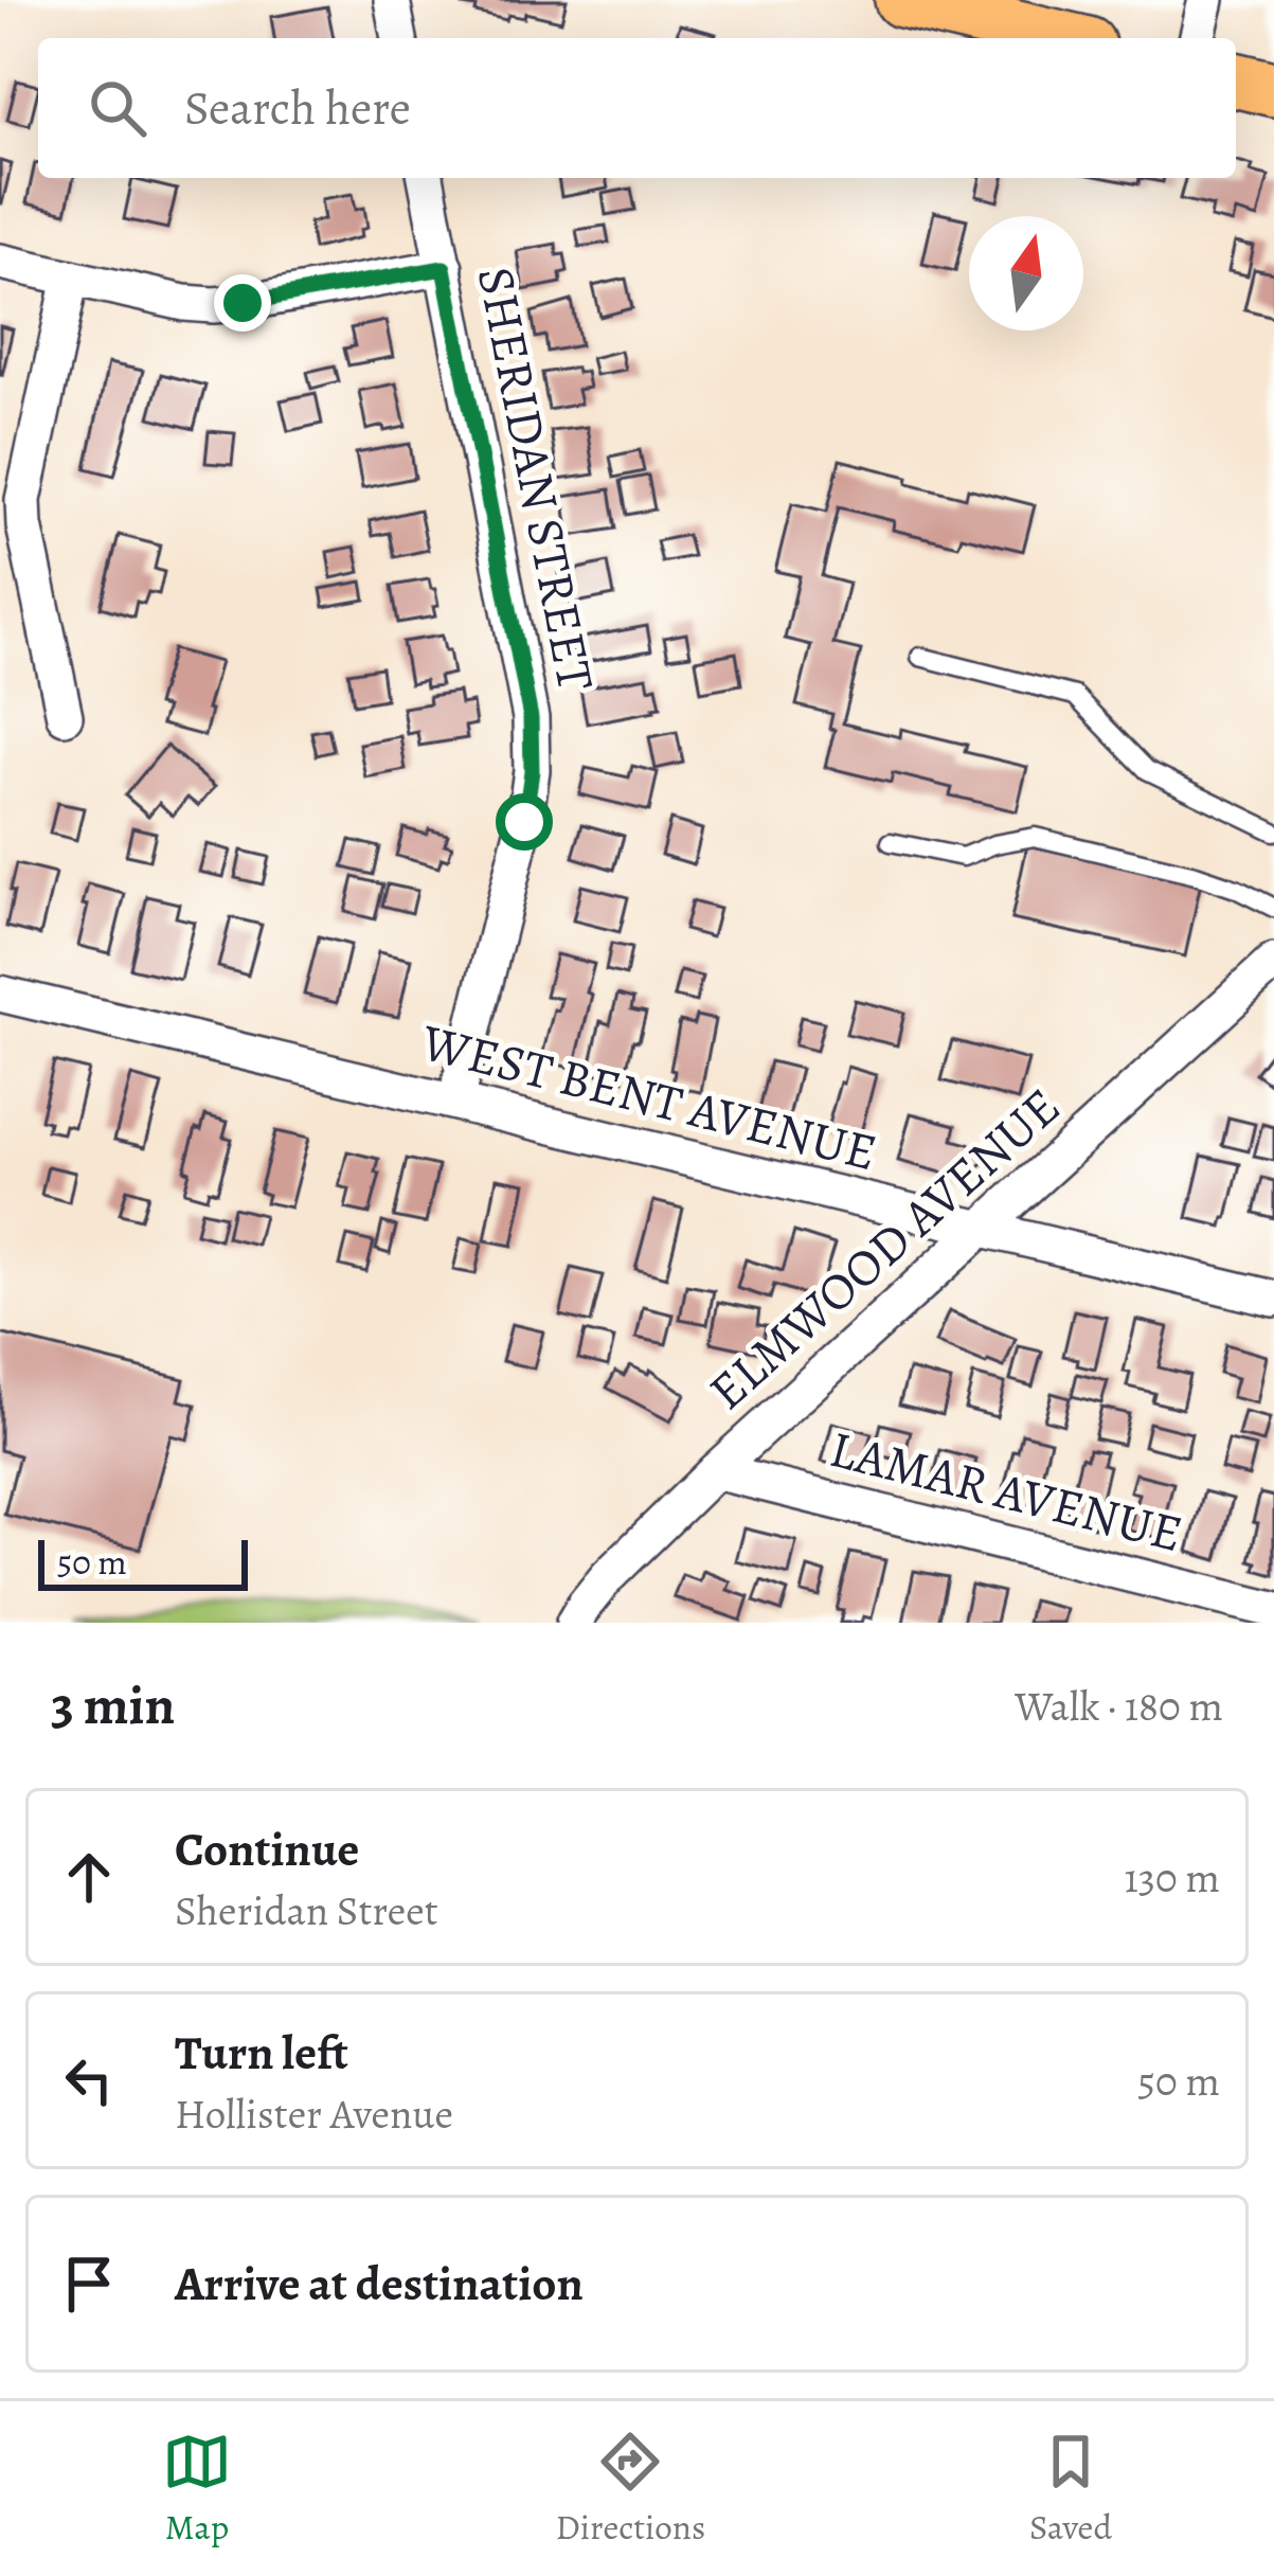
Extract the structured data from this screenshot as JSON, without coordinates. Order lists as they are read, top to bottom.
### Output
{
  "streets": {
    "street": [
      "SHERIDAN STREET",
      "WEST BENT AVENUE",
      "ELMWOOD AVENUE",
      "LAMAR AVENUE"
    ]
  },
  "crossings": [
    ["SHERIDAN STREET", "WEST BENT AVENUE"],
    ["WEST BENT AVENUE", "ELMWOOD AVENUE"],
    ["ELMWOOD AVENUE", "LAMAR AVENUE"]
  ],
  "scale_bar": "50 m",
  "north": "top",
  "page": {
    "search": "Search here",
    "scale": "50 m",
    "heading": ["3 min", "Walk · 180 m"],
    "list": [
      ["Continue", "Sheridan Street", "130 m"],
      ["Turn left", "Hollister Avenue", "50 m"],
      "Arrive at destination"
    ],
    "nav": ["Map", "Directions", "Saved"]
  }
}
